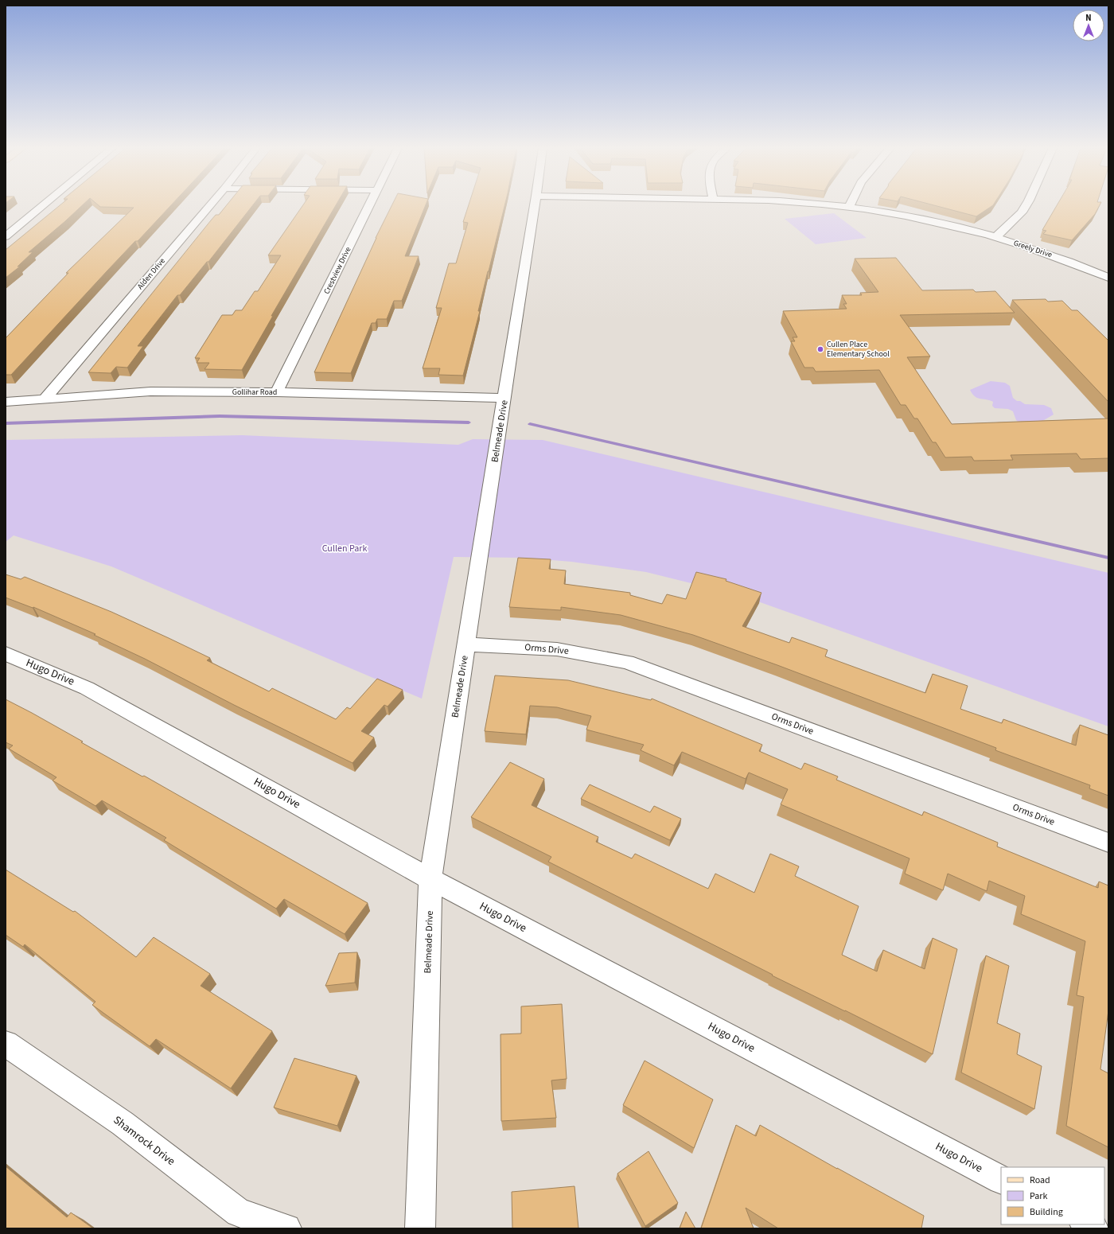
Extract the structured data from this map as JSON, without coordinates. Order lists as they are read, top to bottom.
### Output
{
  "streets": {
    "street": [
      "Greely Drive",
      "Crestview Drive",
      "Alden Drive",
      "Gollihar Road",
      "Belmeade Drive",
      "Orms Drive",
      "Hugo Drive",
      "Shamrock Drive"
    ]
  },
  "crossings": [
    ["Crestview Drive", "Gollihar Road"],
    ["Alden Drive", "Gollihar Road"],
    ["Gollihar Road", "Belmeade Drive"],
    ["Belmeade Drive", "Orms Drive"],
    ["Belmeade Drive", "Hugo Drive"]
  ],
  "parks": ["Cullen Park"],
  "places": ["Cullen Place Elementary School"],
  "legend": ["Road", "Park", "Building"],
  "north": "top"
}
